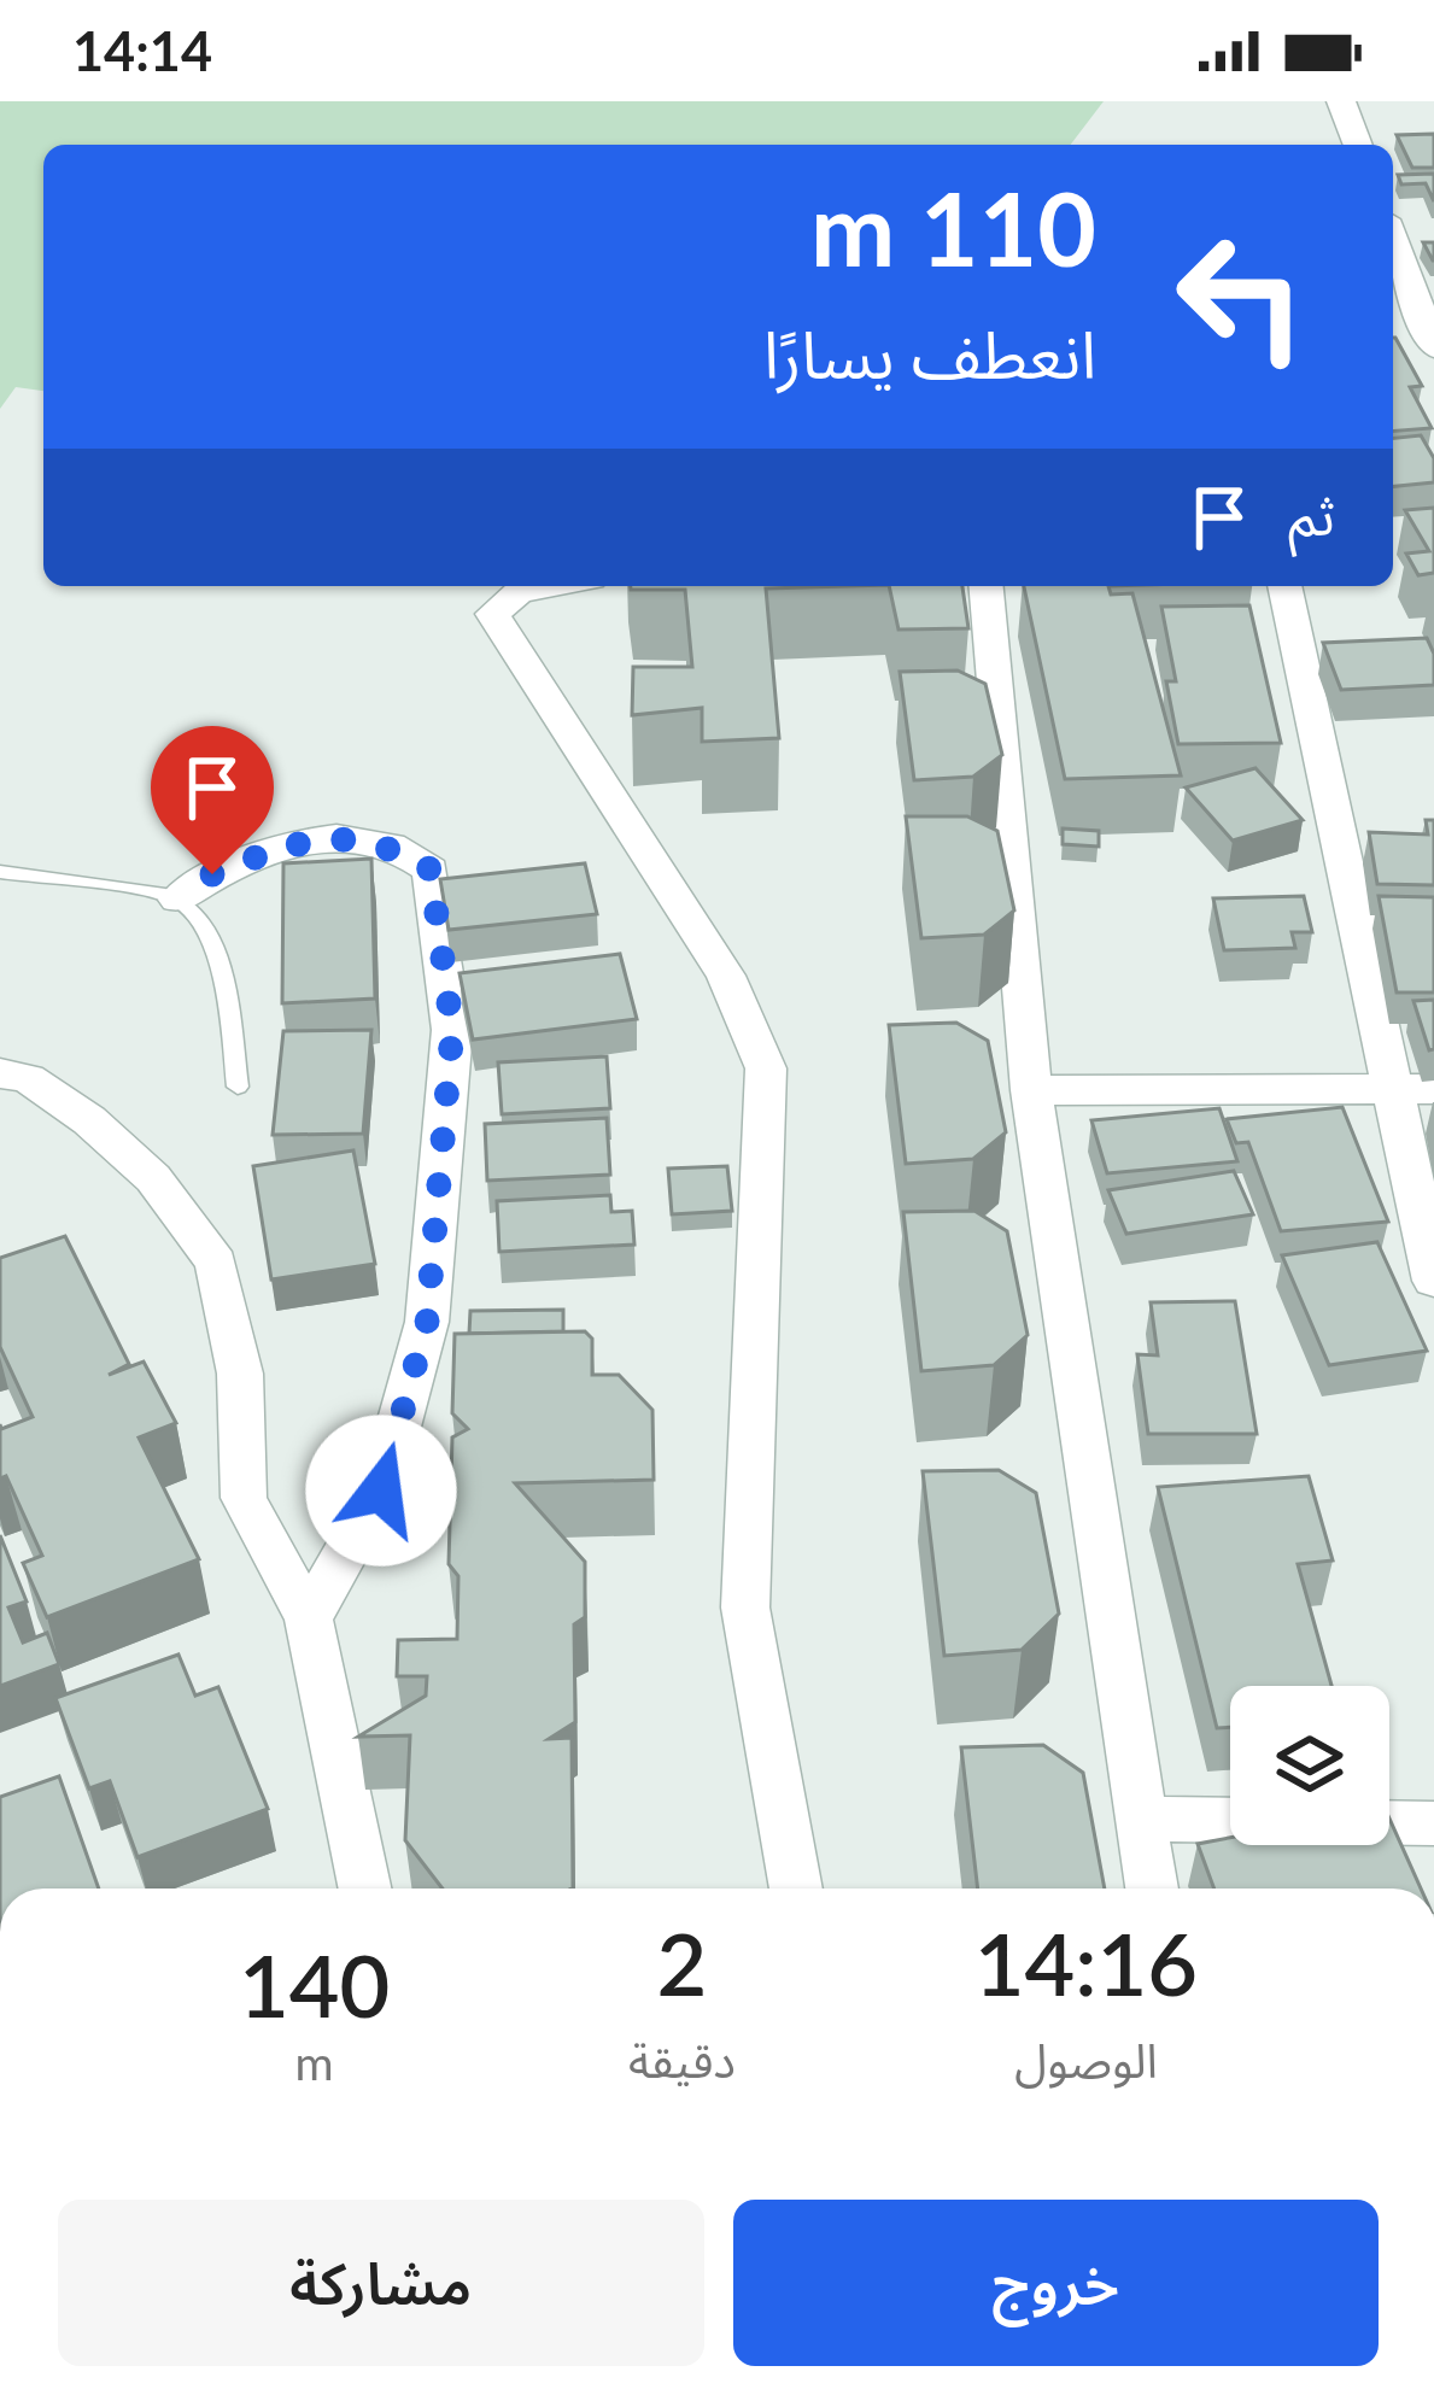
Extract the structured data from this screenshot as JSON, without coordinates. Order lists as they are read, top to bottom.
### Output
{
  "page": {
    "status": "14:14",
    "turn": ["110 m", "انعطف يسارًا"],
    "then": "ثم",
    "eta": [
      "14:16",
      "الوصول",
      "2",
      "دقيقة",
      "140",
      "m"
    ],
    "buttons": ["خروج", "مشاركة"]
  }
}
